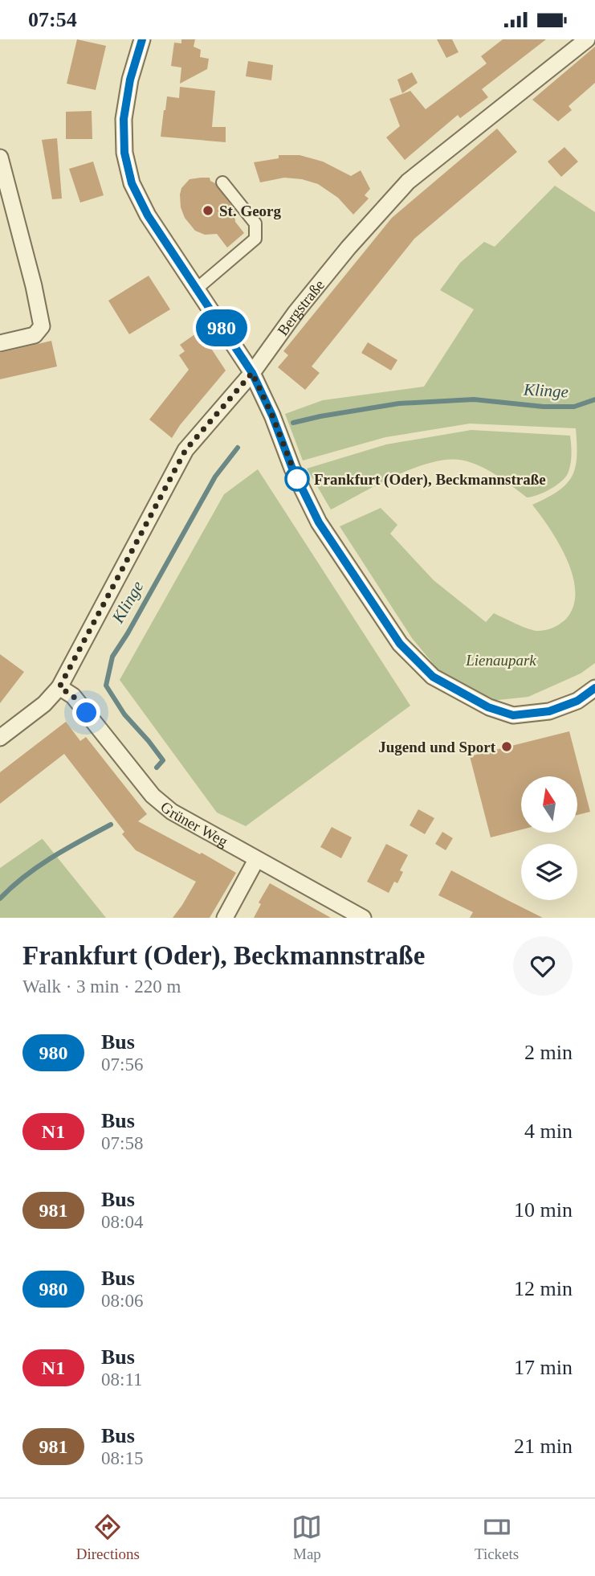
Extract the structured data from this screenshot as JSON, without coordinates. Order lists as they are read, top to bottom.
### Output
{
  "streets": {
    "street": ["Bergstraße", "Grüner Weg"]
  },
  "crossings": [
    ["Bergstraße", "Grüner Weg"]
  ],
  "water": ["Klinge"],
  "parks": ["Lienaupark"],
  "places": ["St. Georg", "Frankfurt (Oder), Beckmannstraße", "Jugend und Sport"],
  "lines": ["bus line 980"],
  "north": "top",
  "page": {
    "status": "07:54",
    "on_map": "980",
    "heading": ["Frankfurt (Oder), Beckmannstraße", "Walk · 3 min · 220 m"],
    "list": [
      {
        "mark": "980",
        "name": "Bus",
        "note": "07:56",
        "value": "2 min"
      },
      {
        "mark": "N1",
        "name": "Bus",
        "note": "07:58",
        "value": "4 min"
      },
      {
        "mark": "981",
        "name": "Bus",
        "note": "08:04",
        "value": "10 min"
      },
      {
        "mark": "980",
        "name": "Bus",
        "note": "08:06",
        "value": "12 min"
      },
      {
        "mark": "N1",
        "name": "Bus",
        "note": "08:11",
        "value": "17 min"
      },
      {
        "mark": "981",
        "name": "Bus",
        "note": "08:15",
        "value": "21 min"
      }
    ],
    "tabs": ["Directions", "Map", "Tickets"]
  }
}
